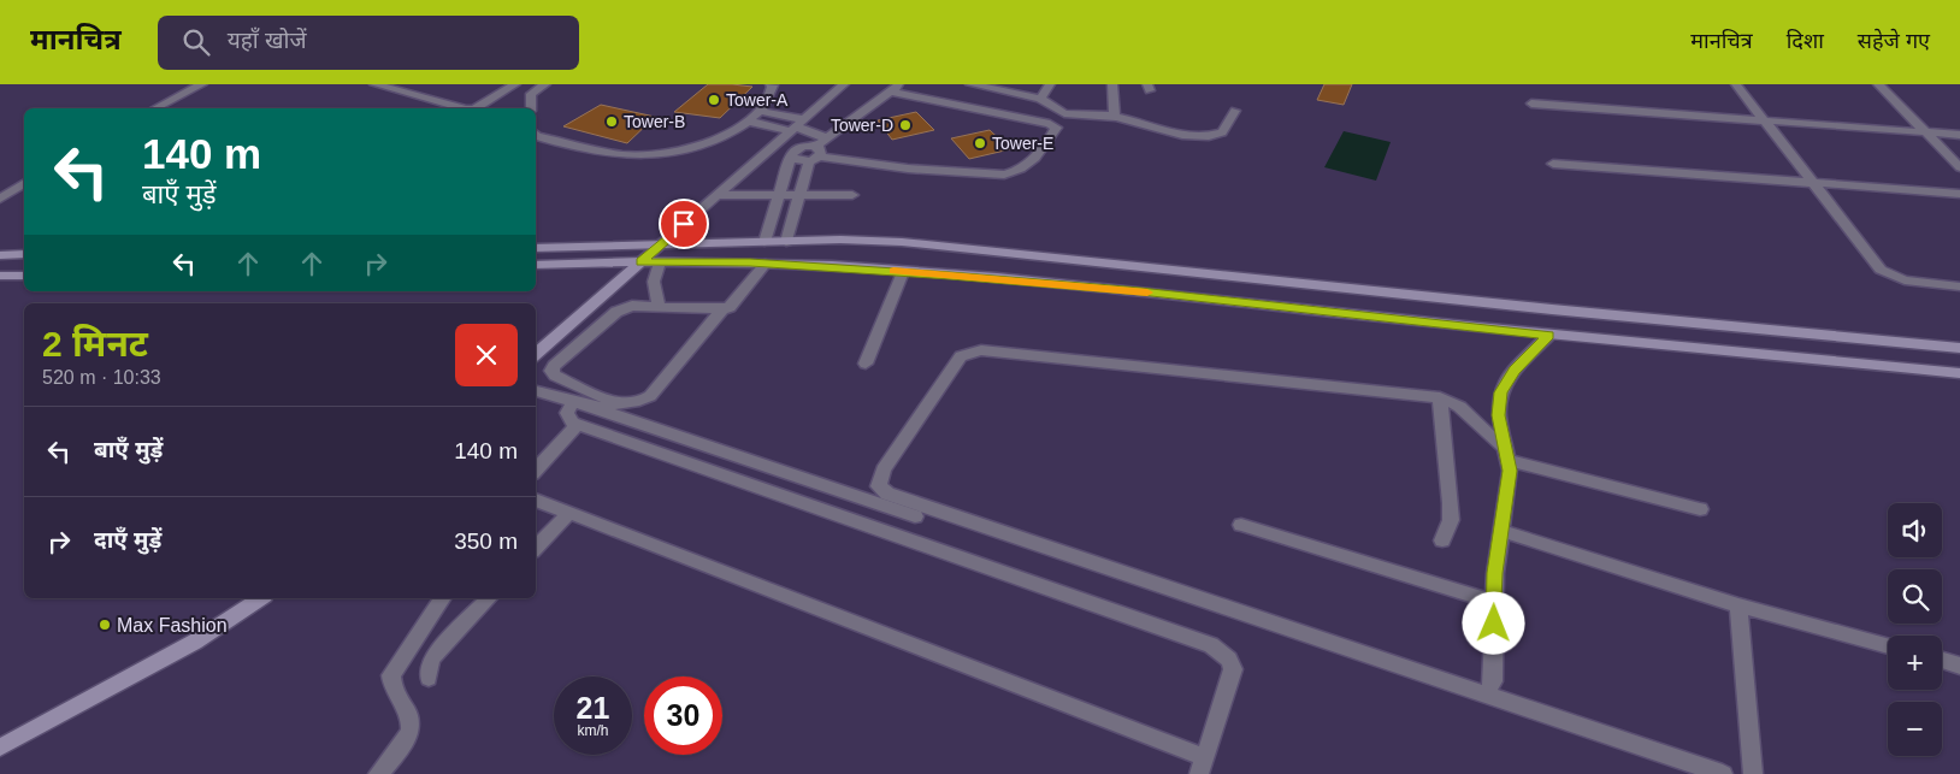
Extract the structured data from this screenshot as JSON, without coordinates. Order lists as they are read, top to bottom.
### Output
{
  "places": [
    "Tower-A",
    "Tower-B",
    "Tower-D",
    "Tower-E",
    "Max Fashion"
  ],
  "page": {
    "header": "मानचित्र",
    "search": "यहाँ खोजें",
    "nav": ["मानचित्र", "दिशा", "सहेजे गए"],
    "turn": ["140 m", "बाएँ मुड़ें"],
    "heading": ["2 मिनट", "520 m · 10:33"],
    "list": [
      {
        "name": "बाएँ मुड़ें",
        "value": "140 m"
      },
      {
        "name": "दाएँ मुड़ें",
        "value": "350 m"
      }
    ],
    "map_buttons": ["+", "−"],
    "speed": "21 km/h",
    "limit": "30"
  }
}
